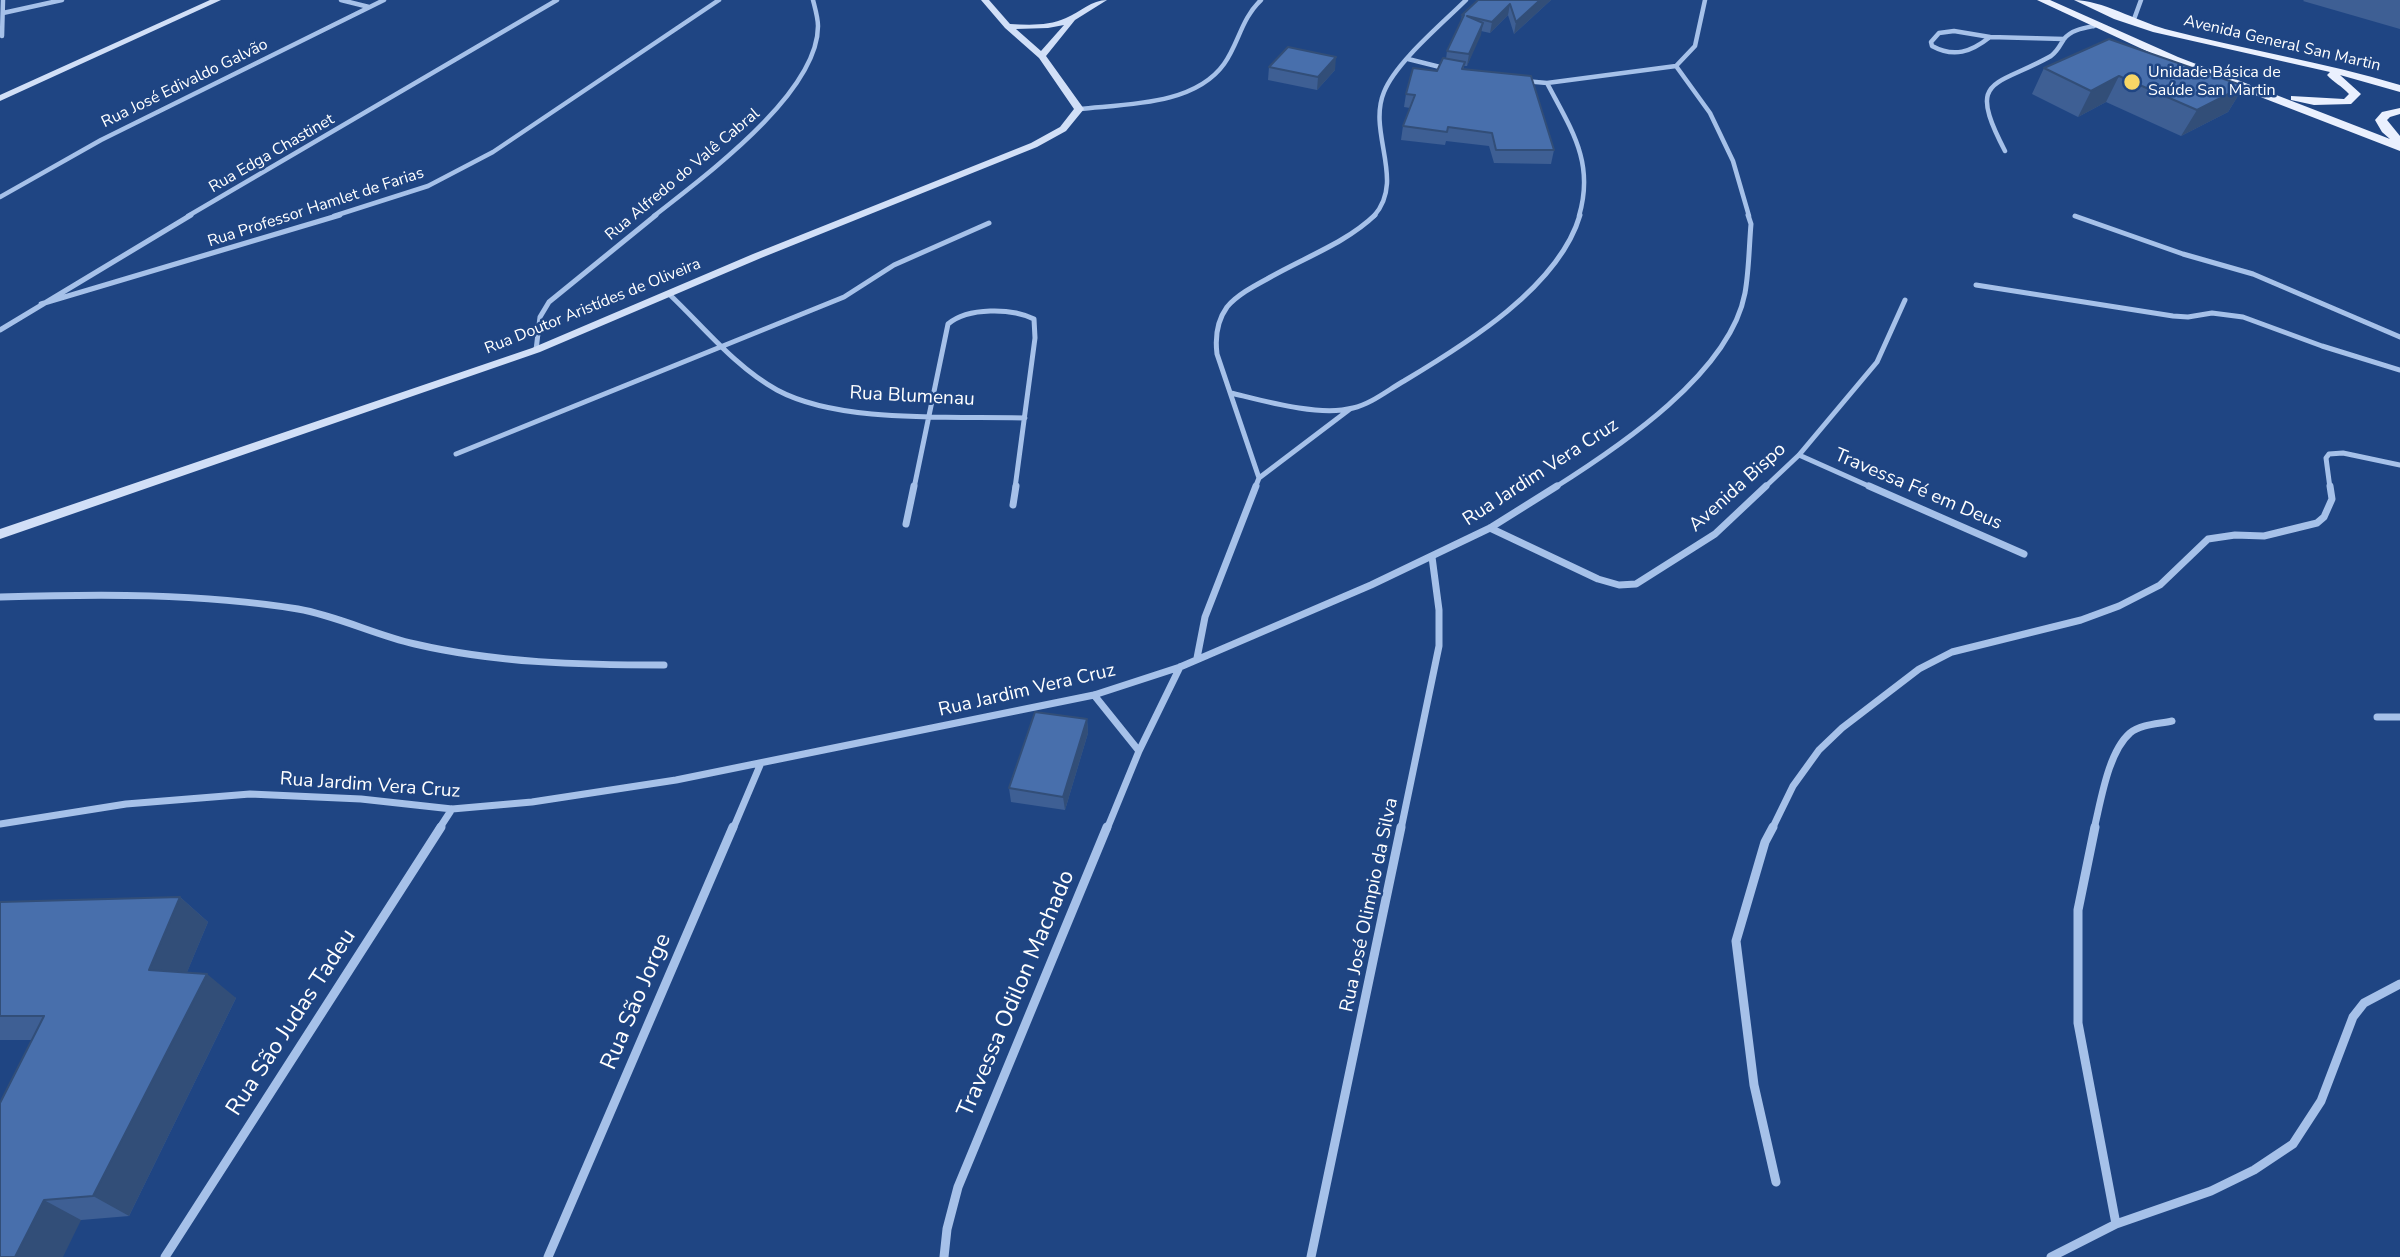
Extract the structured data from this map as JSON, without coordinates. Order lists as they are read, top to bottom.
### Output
{
  "streets": {
    "main road": ["Avenida General San Martin", "Rua Doutor Aristídes de Oliveira"],
    "street": [
      "Rua José Edivaldo Galvão",
      "Rua Edga Chastinet",
      "Rua Alfredo do Valê Cabral",
      "Rua Professor Hamlet de Farias",
      "Rua Blumenau",
      "Rua Jardim Vera Cruz",
      "Avenida Bispo",
      "Travessa Fé em Deus",
      "Rua José Olimpio da Silva",
      "Travessa Odilon Machado",
      "Rua São Jorge",
      "Rua São Judas Tadeu"
    ]
  },
  "crossings": [
    ["Rua Edga Chastinet", "Rua Professor Hamlet de Farias"],
    ["Rua Alfredo do Valê Cabral", "Rua Doutor Aristídes de Oliveira"],
    ["Rua Doutor Aristídes de Oliveira", "Rua Blumenau"],
    ["Rua Jardim Vera Cruz", "Avenida Bispo"],
    ["Rua Jardim Vera Cruz", "Rua José Olimpio da Silva"],
    ["Rua Jardim Vera Cruz", "Travessa Odilon Machado"],
    ["Rua Jardim Vera Cruz", "Rua São Jorge"],
    ["Rua Jardim Vera Cruz", "Rua São Judas Tadeu"],
    ["Avenida Bispo", "Travessa Fé em Deus"]
  ],
  "places": ["Unidade Básica de Saúde San Martin"]
}
